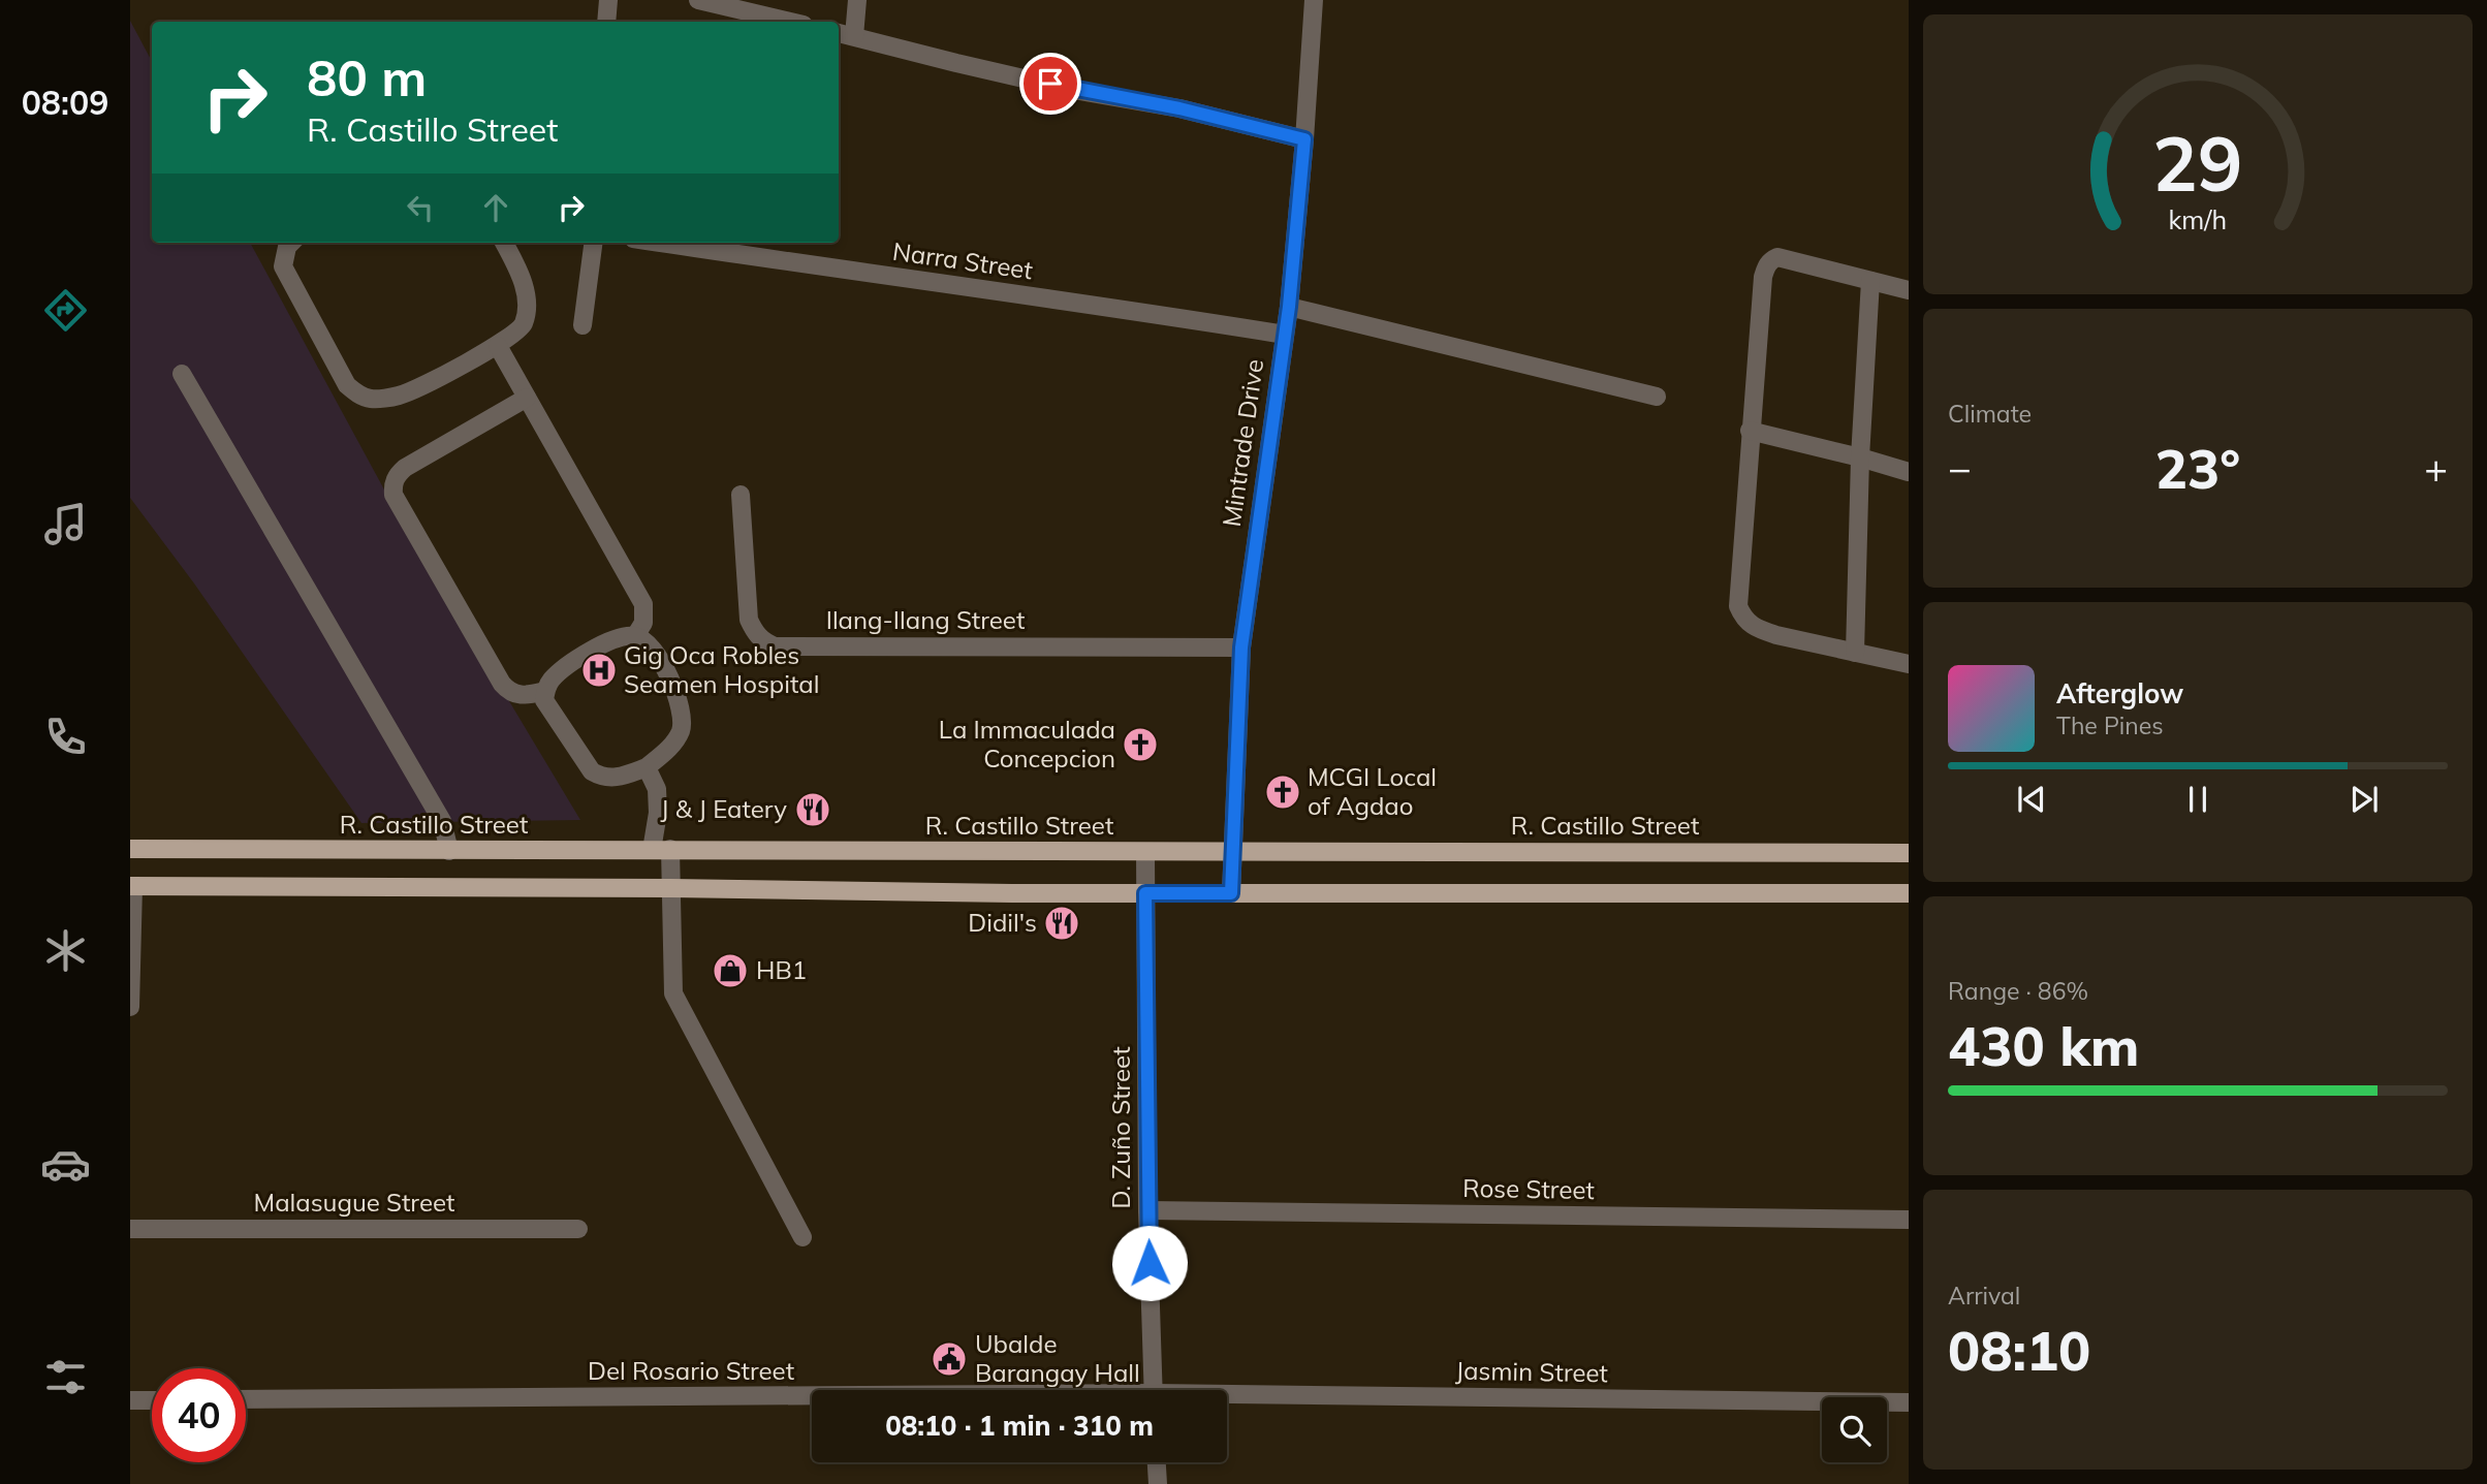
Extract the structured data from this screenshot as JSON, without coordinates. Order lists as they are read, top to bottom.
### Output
{
  "streets": {
    "main road": ["R. Castillo Street"],
    "street": [
      "Narra Street",
      "Mintrade Drive",
      "Ilang-Ilang Street",
      "D. Zuño Street",
      "Rose Street",
      "Malasugue Street",
      "Del Rosario Street",
      "Jasmin Street"
    ]
  },
  "crossings": [
    ["Narra Street", "Mintrade Drive"],
    ["Mintrade Drive", "Ilang-Ilang Street"],
    ["Mintrade Drive", "R. Castillo Street"],
    ["R. Castillo Street", "D. Zuño Street"],
    ["D. Zuño Street", "Rose Street"]
  ],
  "places": {
    "hospital": ["Gig Oca Robles Seamen Hospital"],
    "church": ["La Immaculada Concepcion", "MCGI Local of Agdao"],
    "restaurant": ["J & J Eatery", "Didil's"],
    "shop": ["HB1"],
    "public building": ["Ubalde Barangay Hall"]
  },
  "page": {
    "tabs": "08:09",
    "turn": ["80 m", "R. Castillo Street"],
    "tile": [
      "Climate",
      ["Range · 86%", "430 km"],
      ["Arrival", "08:10"]
    ],
    "heat": ["−", "23°", "+"],
    "song": ["Afterglow", "The Pines"],
    "limit": "40",
    "trip": "08:10 · 1 min · 310 m",
    "gauge": ["29", "km/h"]
  }
}
